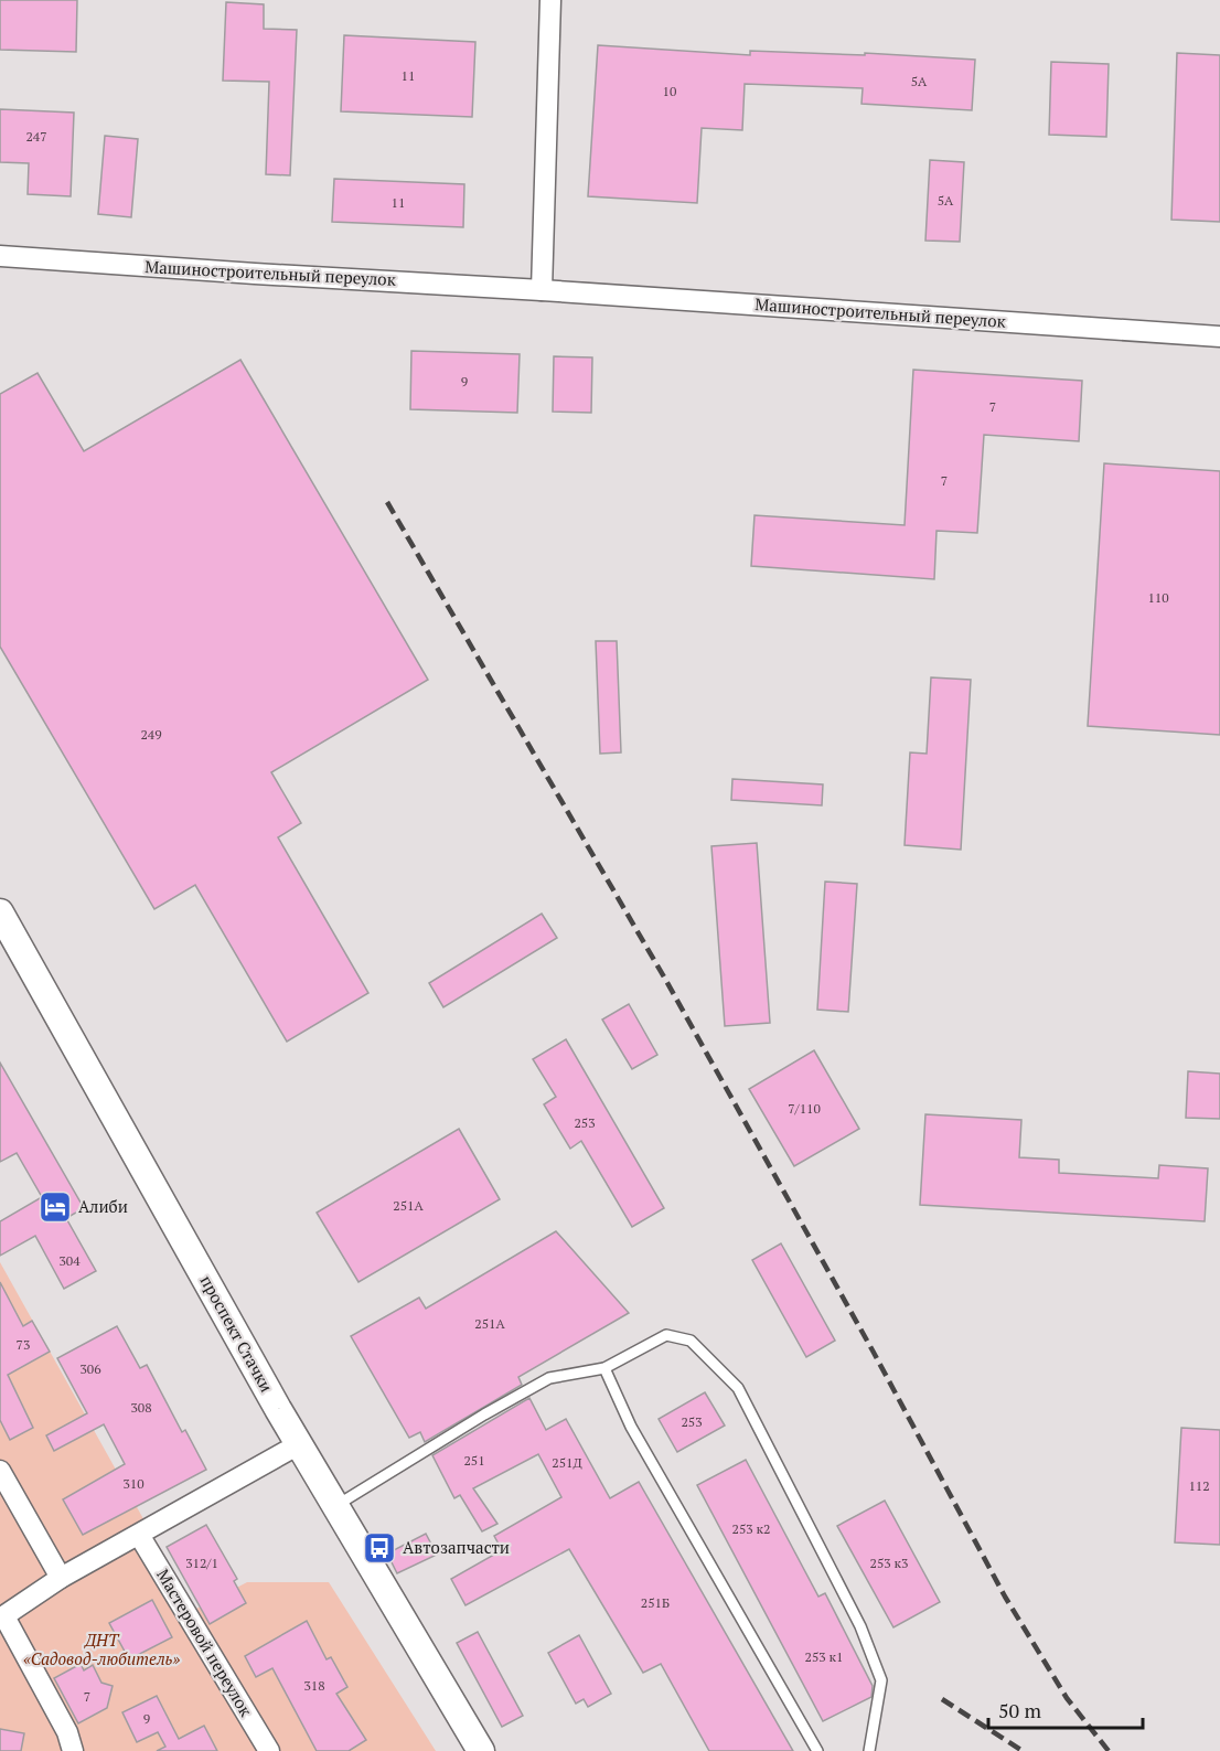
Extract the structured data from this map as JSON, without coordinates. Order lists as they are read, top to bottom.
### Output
{
  "streets": {
    "street": ["Машиностроительный переулок", "проспект Стачки", "Мастеровой переулок"]
  },
  "parks": ["ДНТ «Садовод-любитель»"],
  "places": {
    "hotel": ["Алиби"],
    "bus stop": ["Автозапчасти"]
  },
  "house_numbers": [
    "11",
    "5А",
    "10",
    "247",
    "5А",
    "11",
    "9",
    "7",
    "7",
    "110",
    "249",
    "7/110",
    "253",
    "251А",
    "304",
    "251А",
    "73",
    "306",
    "308",
    "253",
    "251",
    "251Д",
    "310",
    "112",
    "253 к2",
    "312/1",
    "253 к3",
    "251Б",
    "253 к1",
    "318",
    "7",
    "9"
  ],
  "scale_bar": "50 m"
}
